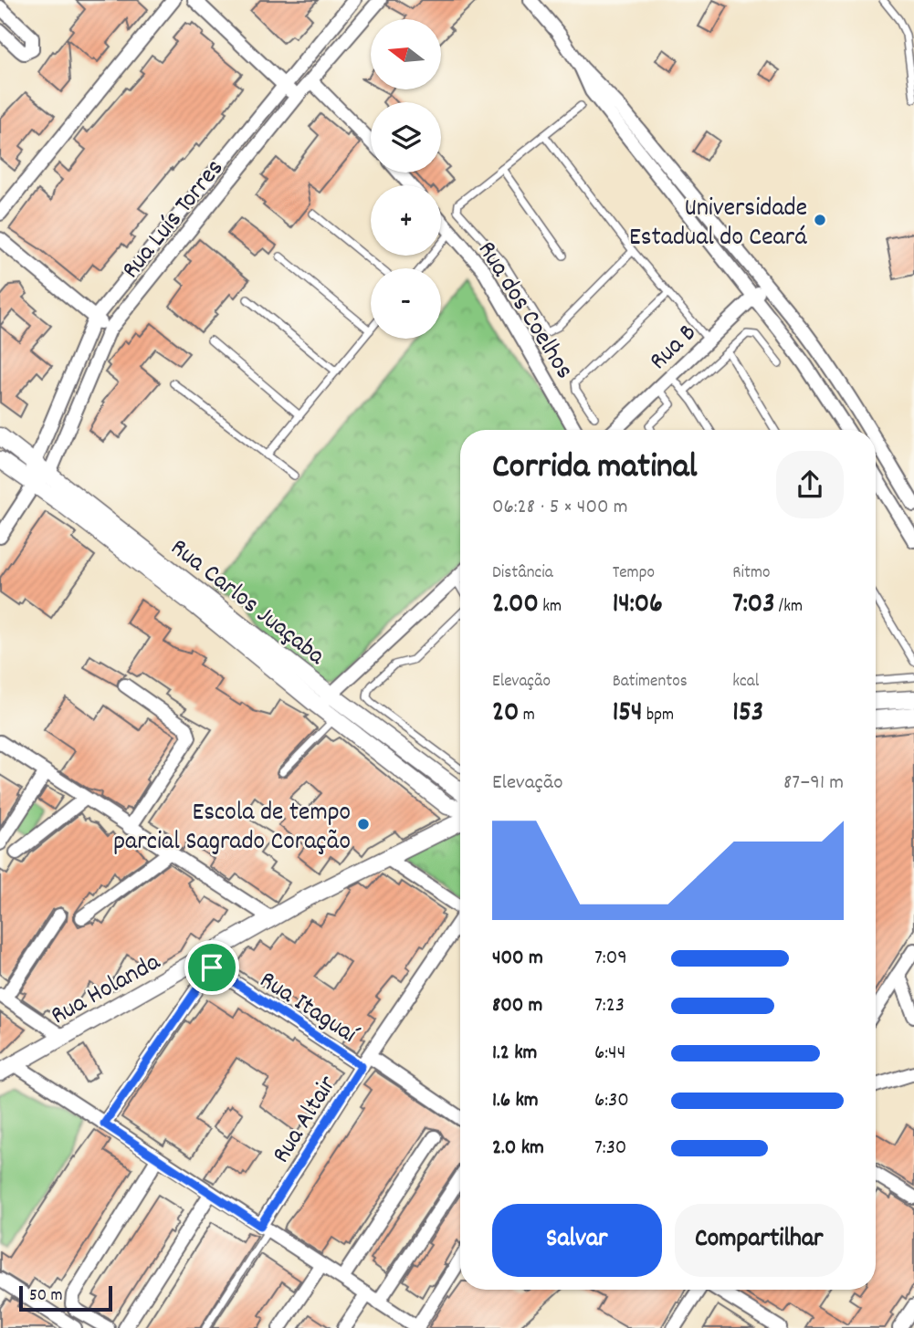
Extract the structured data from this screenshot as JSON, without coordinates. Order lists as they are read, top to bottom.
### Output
{
  "streets": {
    "street": [
      "Rua Luís Torres",
      "Rua dos Coelhos",
      "Rua B",
      "Rua Carlos Juaçaba",
      "Rua Holanda",
      "Rua Itaguaí",
      "Rua Altair"
    ]
  },
  "crossings": [
    ["Rua Luís Torres", "Rua Carlos Juaçaba"],
    ["Rua Holanda", "Rua Itaguaí"],
    ["Rua Itaguaí", "Rua Altair"]
  ],
  "places": ["Universidade Estadual do Ceará", "Escola de tempo parcial Sagrado Coração"],
  "scale_bar": "50 m",
  "north": "left",
  "page": {
    "map_buttons": ["+", "−"],
    "heading": ["Corrida matinal", "06:28 · 5 × 400 m"],
    "stats": [
      ["Distância", "2.00 km"],
      ["Tempo", "14:06"],
      ["Ritmo", "7:03 /km"],
      ["Elevação", "20 m"],
      ["Batimentos", "154 bpm"],
      ["kcal", "153"]
    ],
    "chart": ["Elevação", "87–91 m"],
    "list": [
      {
        "name": "400 m",
        "note": "7:09"
      },
      {
        "name": "800 m",
        "note": "7:23"
      },
      {
        "name": "1.2 km",
        "note": "6:44"
      },
      {
        "name": "1.6 km",
        "note": "6:30"
      },
      {
        "name": "2.0 km",
        "note": "7:30"
      }
    ],
    "buttons": ["Salvar", "Compartilhar"],
    "scale": "50 m"
  }
}
